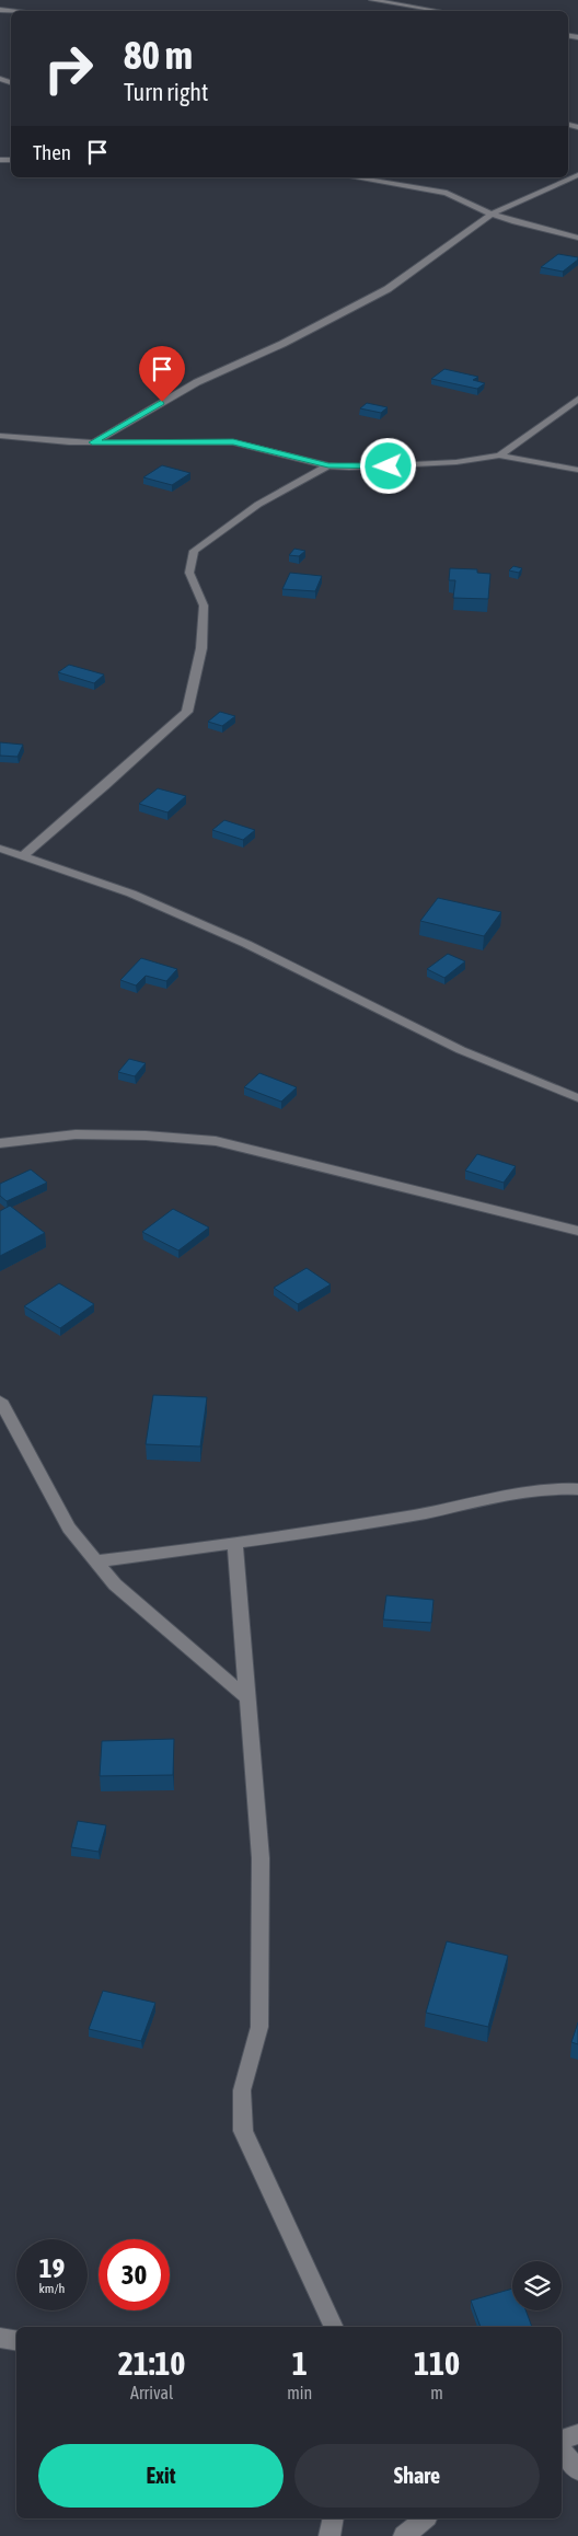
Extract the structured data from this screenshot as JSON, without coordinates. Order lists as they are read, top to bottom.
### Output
{
  "page": {
    "turn": ["80 m", "Turn right"],
    "then": "Then",
    "speed": "19 km/h",
    "limit": "30",
    "eta": [
      "21:10",
      "Arrival",
      "1",
      "min",
      "110",
      "m"
    ],
    "buttons": ["Exit", "Share"]
  }
}
